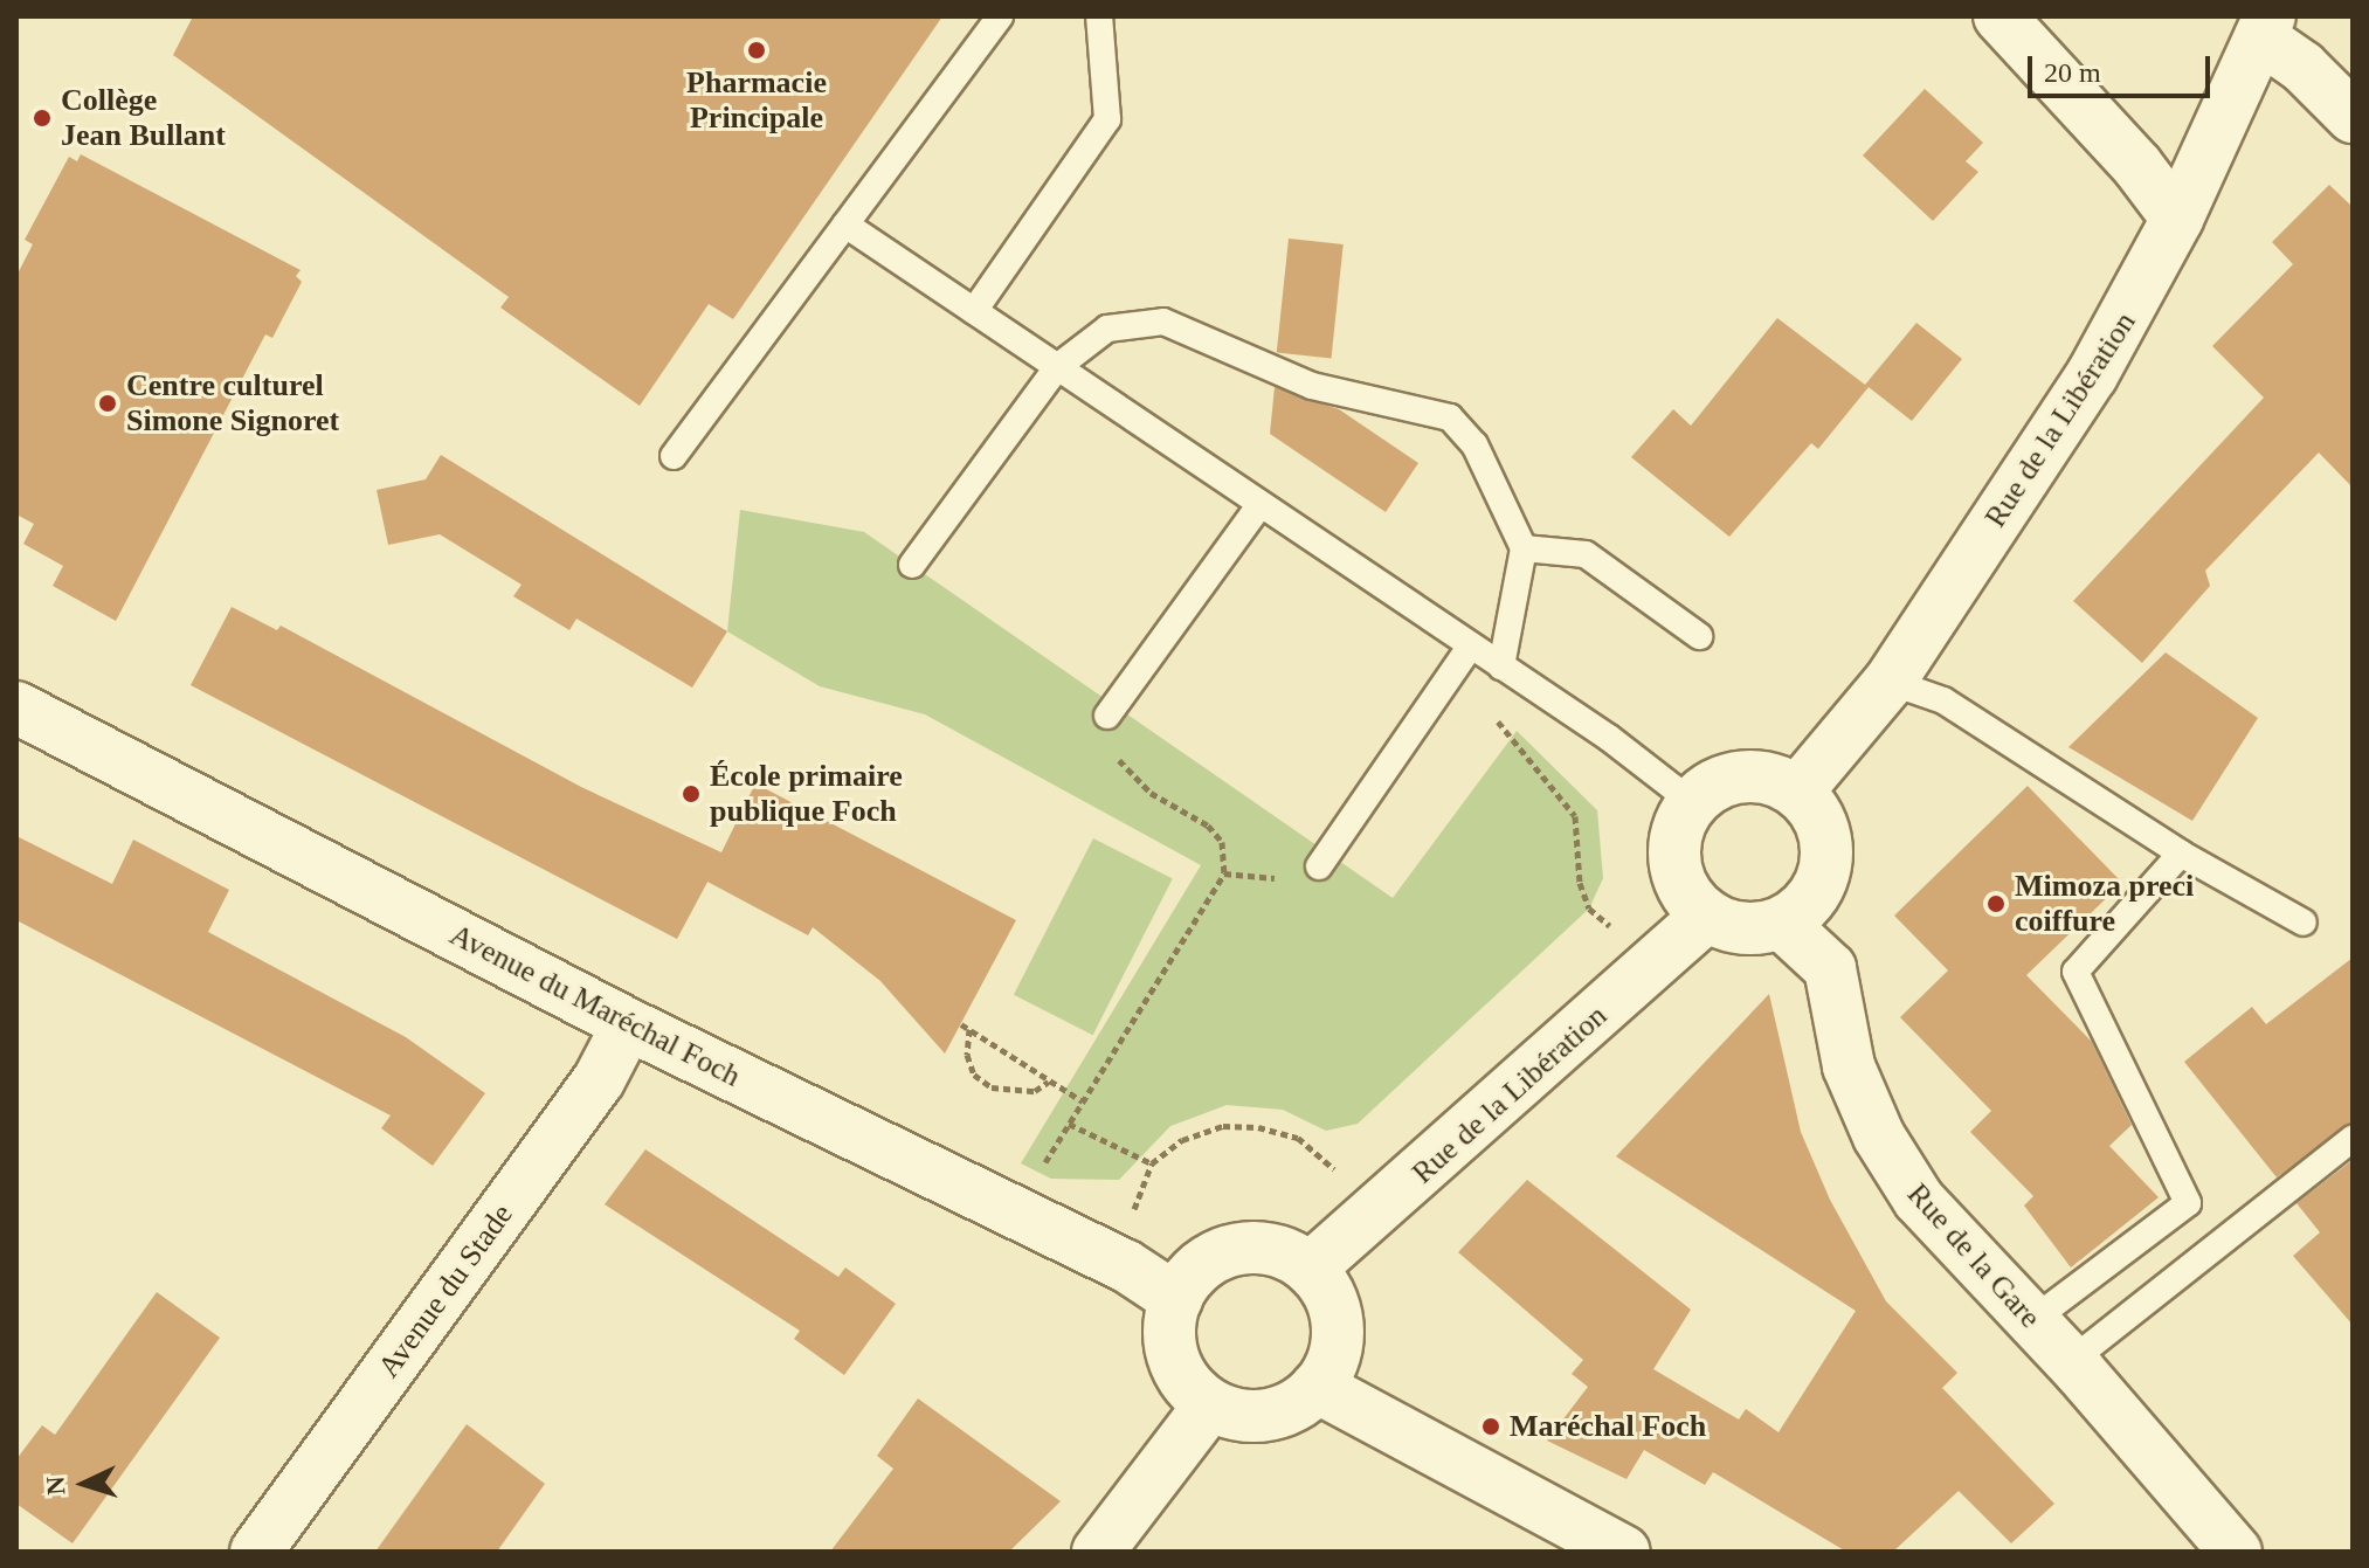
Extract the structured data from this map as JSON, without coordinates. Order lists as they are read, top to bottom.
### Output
{
  "streets": {
    "street": [
      "Rue de la Libération",
      "Avenue du Maréchal Foch",
      "Rue de la Gare",
      "Avenue du Stade"
    ]
  },
  "crossings": [
    ["Rue de la Libération", "Avenue du Maréchal Foch"],
    ["Rue de la Libération", "Rue de la Gare"],
    ["Avenue du Maréchal Foch", "Avenue du Stade"]
  ],
  "places": [
    "Pharmacie Principale",
    "Collège Jean Bullant",
    "Centre culturel Simone Signoret",
    "École primaire publique Foch",
    "Mimoza preci coiffure",
    "Maréchal Foch"
  ],
  "scale_bar": "20 m",
  "north": "left"
}
